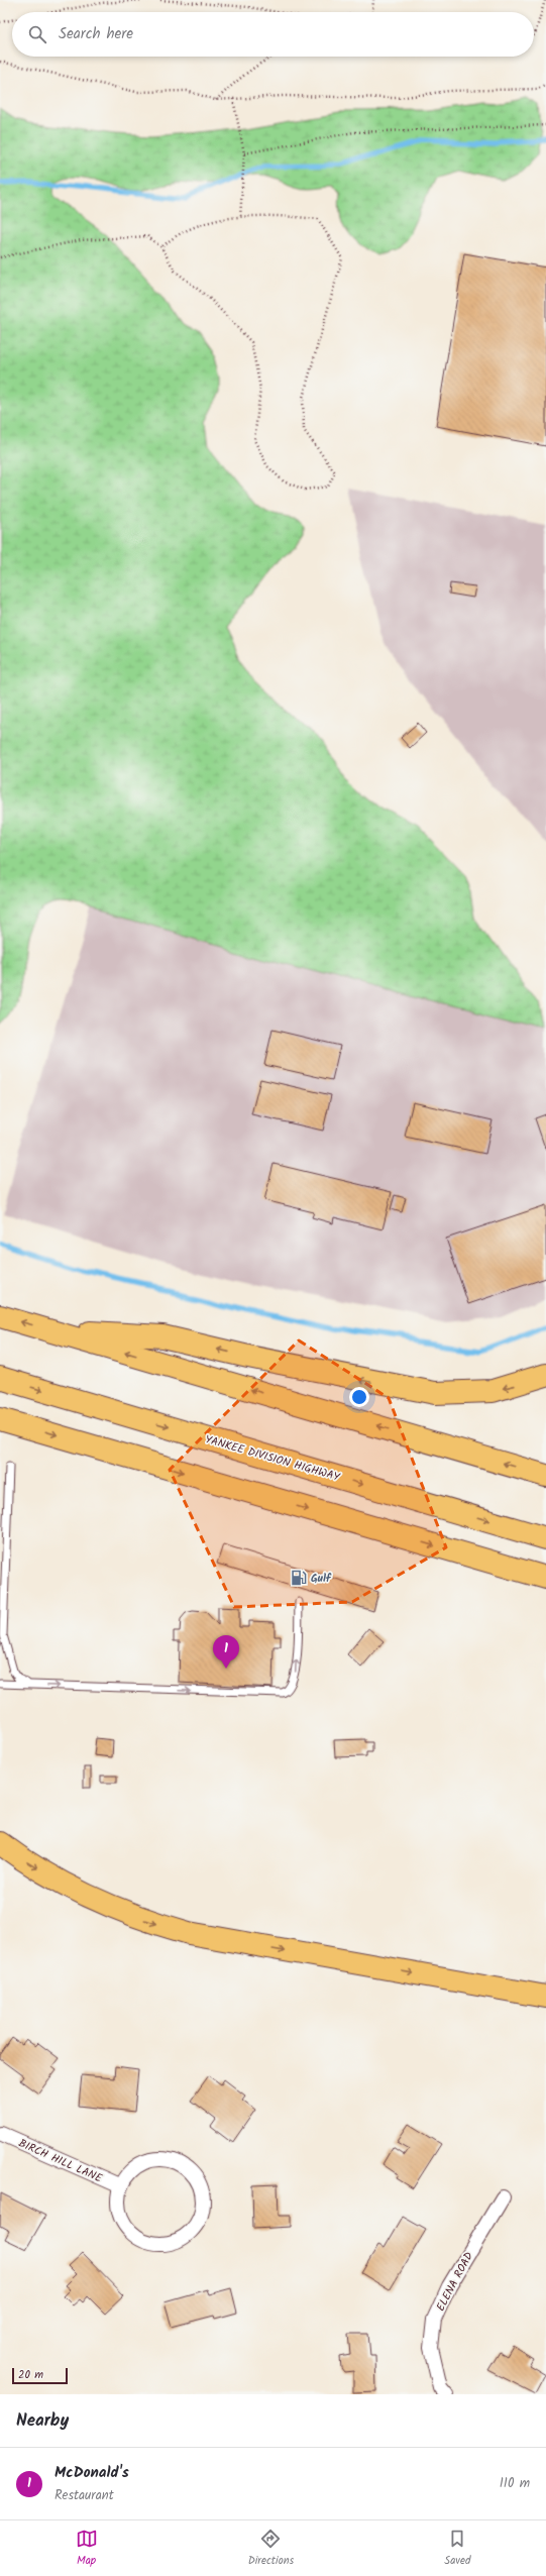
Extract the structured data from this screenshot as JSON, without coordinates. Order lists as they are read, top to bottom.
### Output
{
  "streets": {
    "highway": ["YANKEE DIVISION HIGHWAY"],
    "street": ["BIRCH HILL LANE", "ELENA ROAD"]
  },
  "places": {
    "fuel station": ["Gulf"]
  },
  "scale_bar": "20 m",
  "page": {
    "search": "Search here",
    "pins": "1",
    "scale": "20 m",
    "heading": "Nearby",
    "list": [
      {
        "mark": "1",
        "name": "McDonald's",
        "note": "Restaurant",
        "value": "110 m"
      }
    ],
    "nav": ["Map", "Directions", "Saved"]
  }
}
